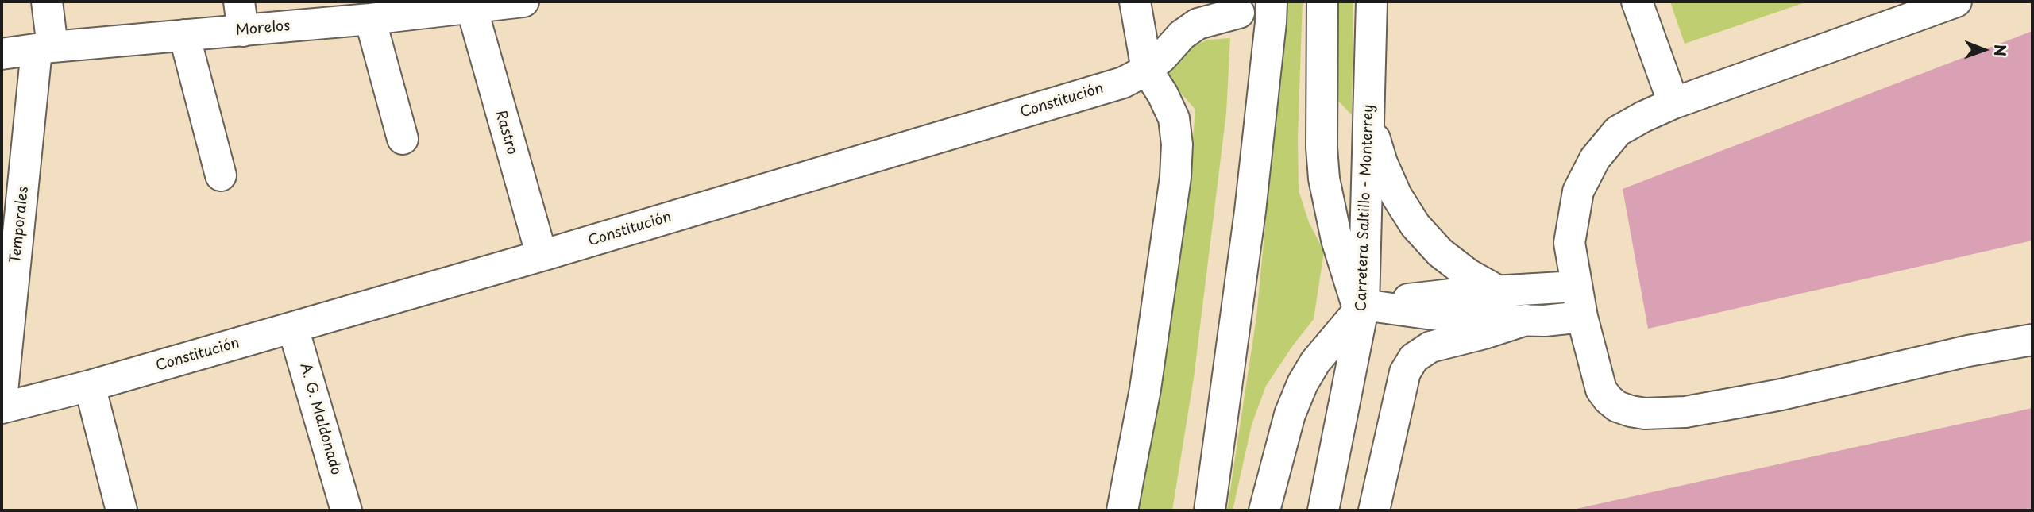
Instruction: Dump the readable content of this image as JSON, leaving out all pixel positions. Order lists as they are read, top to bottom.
{
  "streets": {
    "street": [
      "Morelos",
      "Constitución",
      "Rastro",
      "Carretera Saltillo - Monterrey",
      "Temporales",
      "A. G. Maldonado"
    ]
  },
  "crossings": [
    ["Morelos", "Rastro"],
    ["Morelos", "Temporales"],
    ["Constitución", "Rastro"],
    ["Constitución", "A. G. Maldonado"]
  ],
  "north": "right"
}
